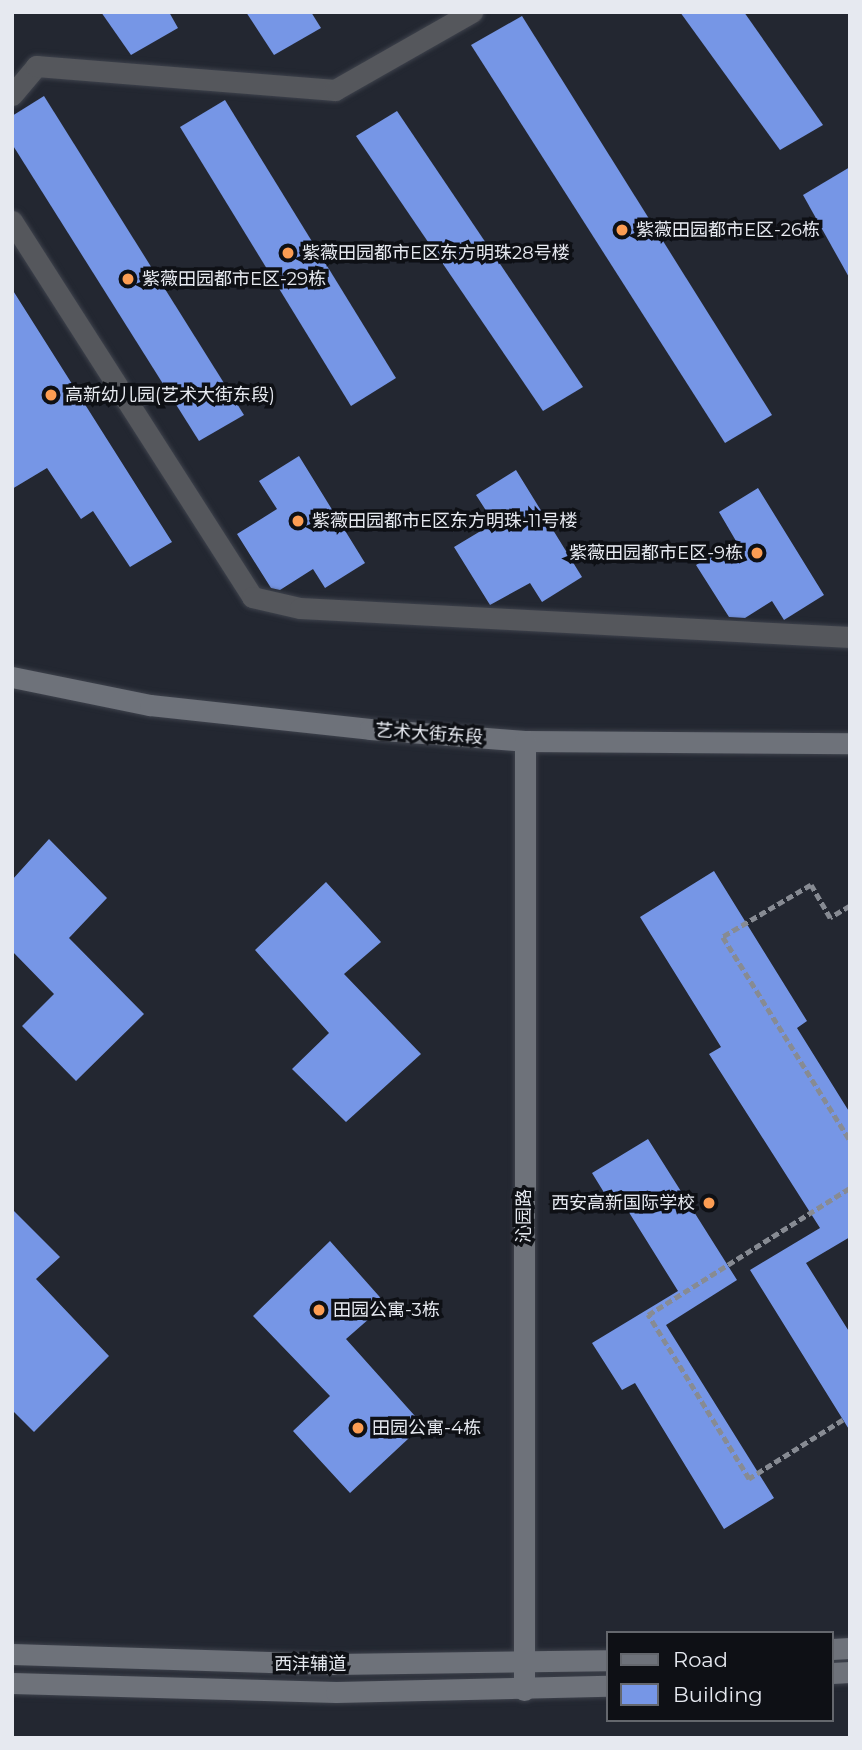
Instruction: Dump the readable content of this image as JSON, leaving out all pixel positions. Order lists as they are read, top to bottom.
{
  "streets": {
    "street": ["艺术大街东段", "沁园路", "西沣辅道"]
  },
  "crossings": [
    ["艺术大街东段", "沁园路"],
    ["沁园路", "西沣辅道"]
  ],
  "places": [
    "紫薇田园都市E区-26栋",
    "紫薇田园都市E区东方明珠28号楼",
    "紫薇田园都市E区-29栋",
    "高新幼儿园(艺术大街东段)",
    "紫薇田园都市E区东方明珠-11号楼",
    "紫薇田园都市E区-9栋",
    "西安高新国际学校",
    "田园公寓-3栋",
    "田园公寓-4栋"
  ],
  "legend": ["Road", "Building"]
}
